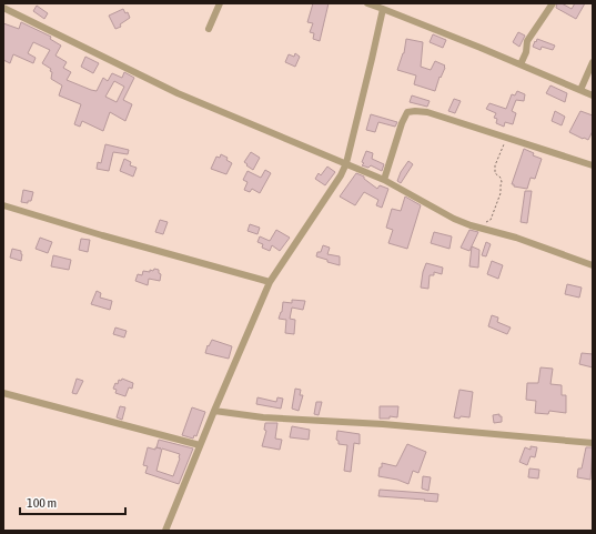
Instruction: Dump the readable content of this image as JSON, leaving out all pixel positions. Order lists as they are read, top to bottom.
{
  "scale_bar": "100 m"
}
